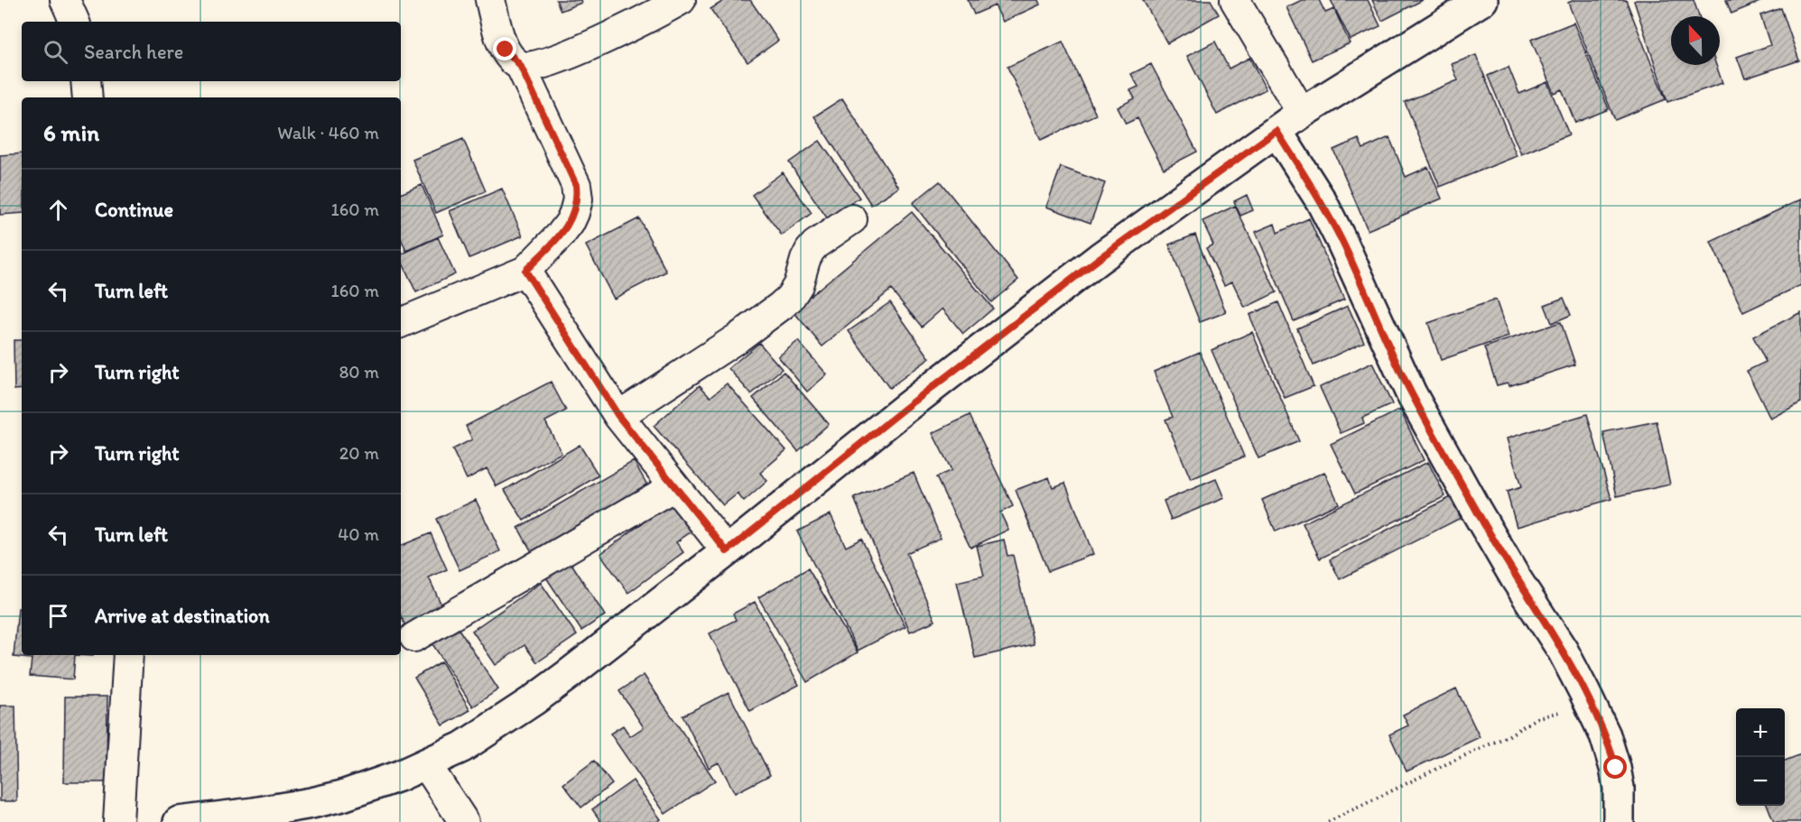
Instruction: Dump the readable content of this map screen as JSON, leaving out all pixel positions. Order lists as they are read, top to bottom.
{
  "north": "top",
  "page": {
    "search": "Search here",
    "heading": ["6 min", "Walk · 460 m"],
    "list": [
      ["Continue", "160 m"],
      ["Turn left", "160 m"],
      ["Turn right", "80 m"],
      ["Turn right", "20 m"],
      ["Turn left", "40 m"],
      "Arrive at destination"
    ],
    "map_buttons": ["+", "−"]
  }
}
